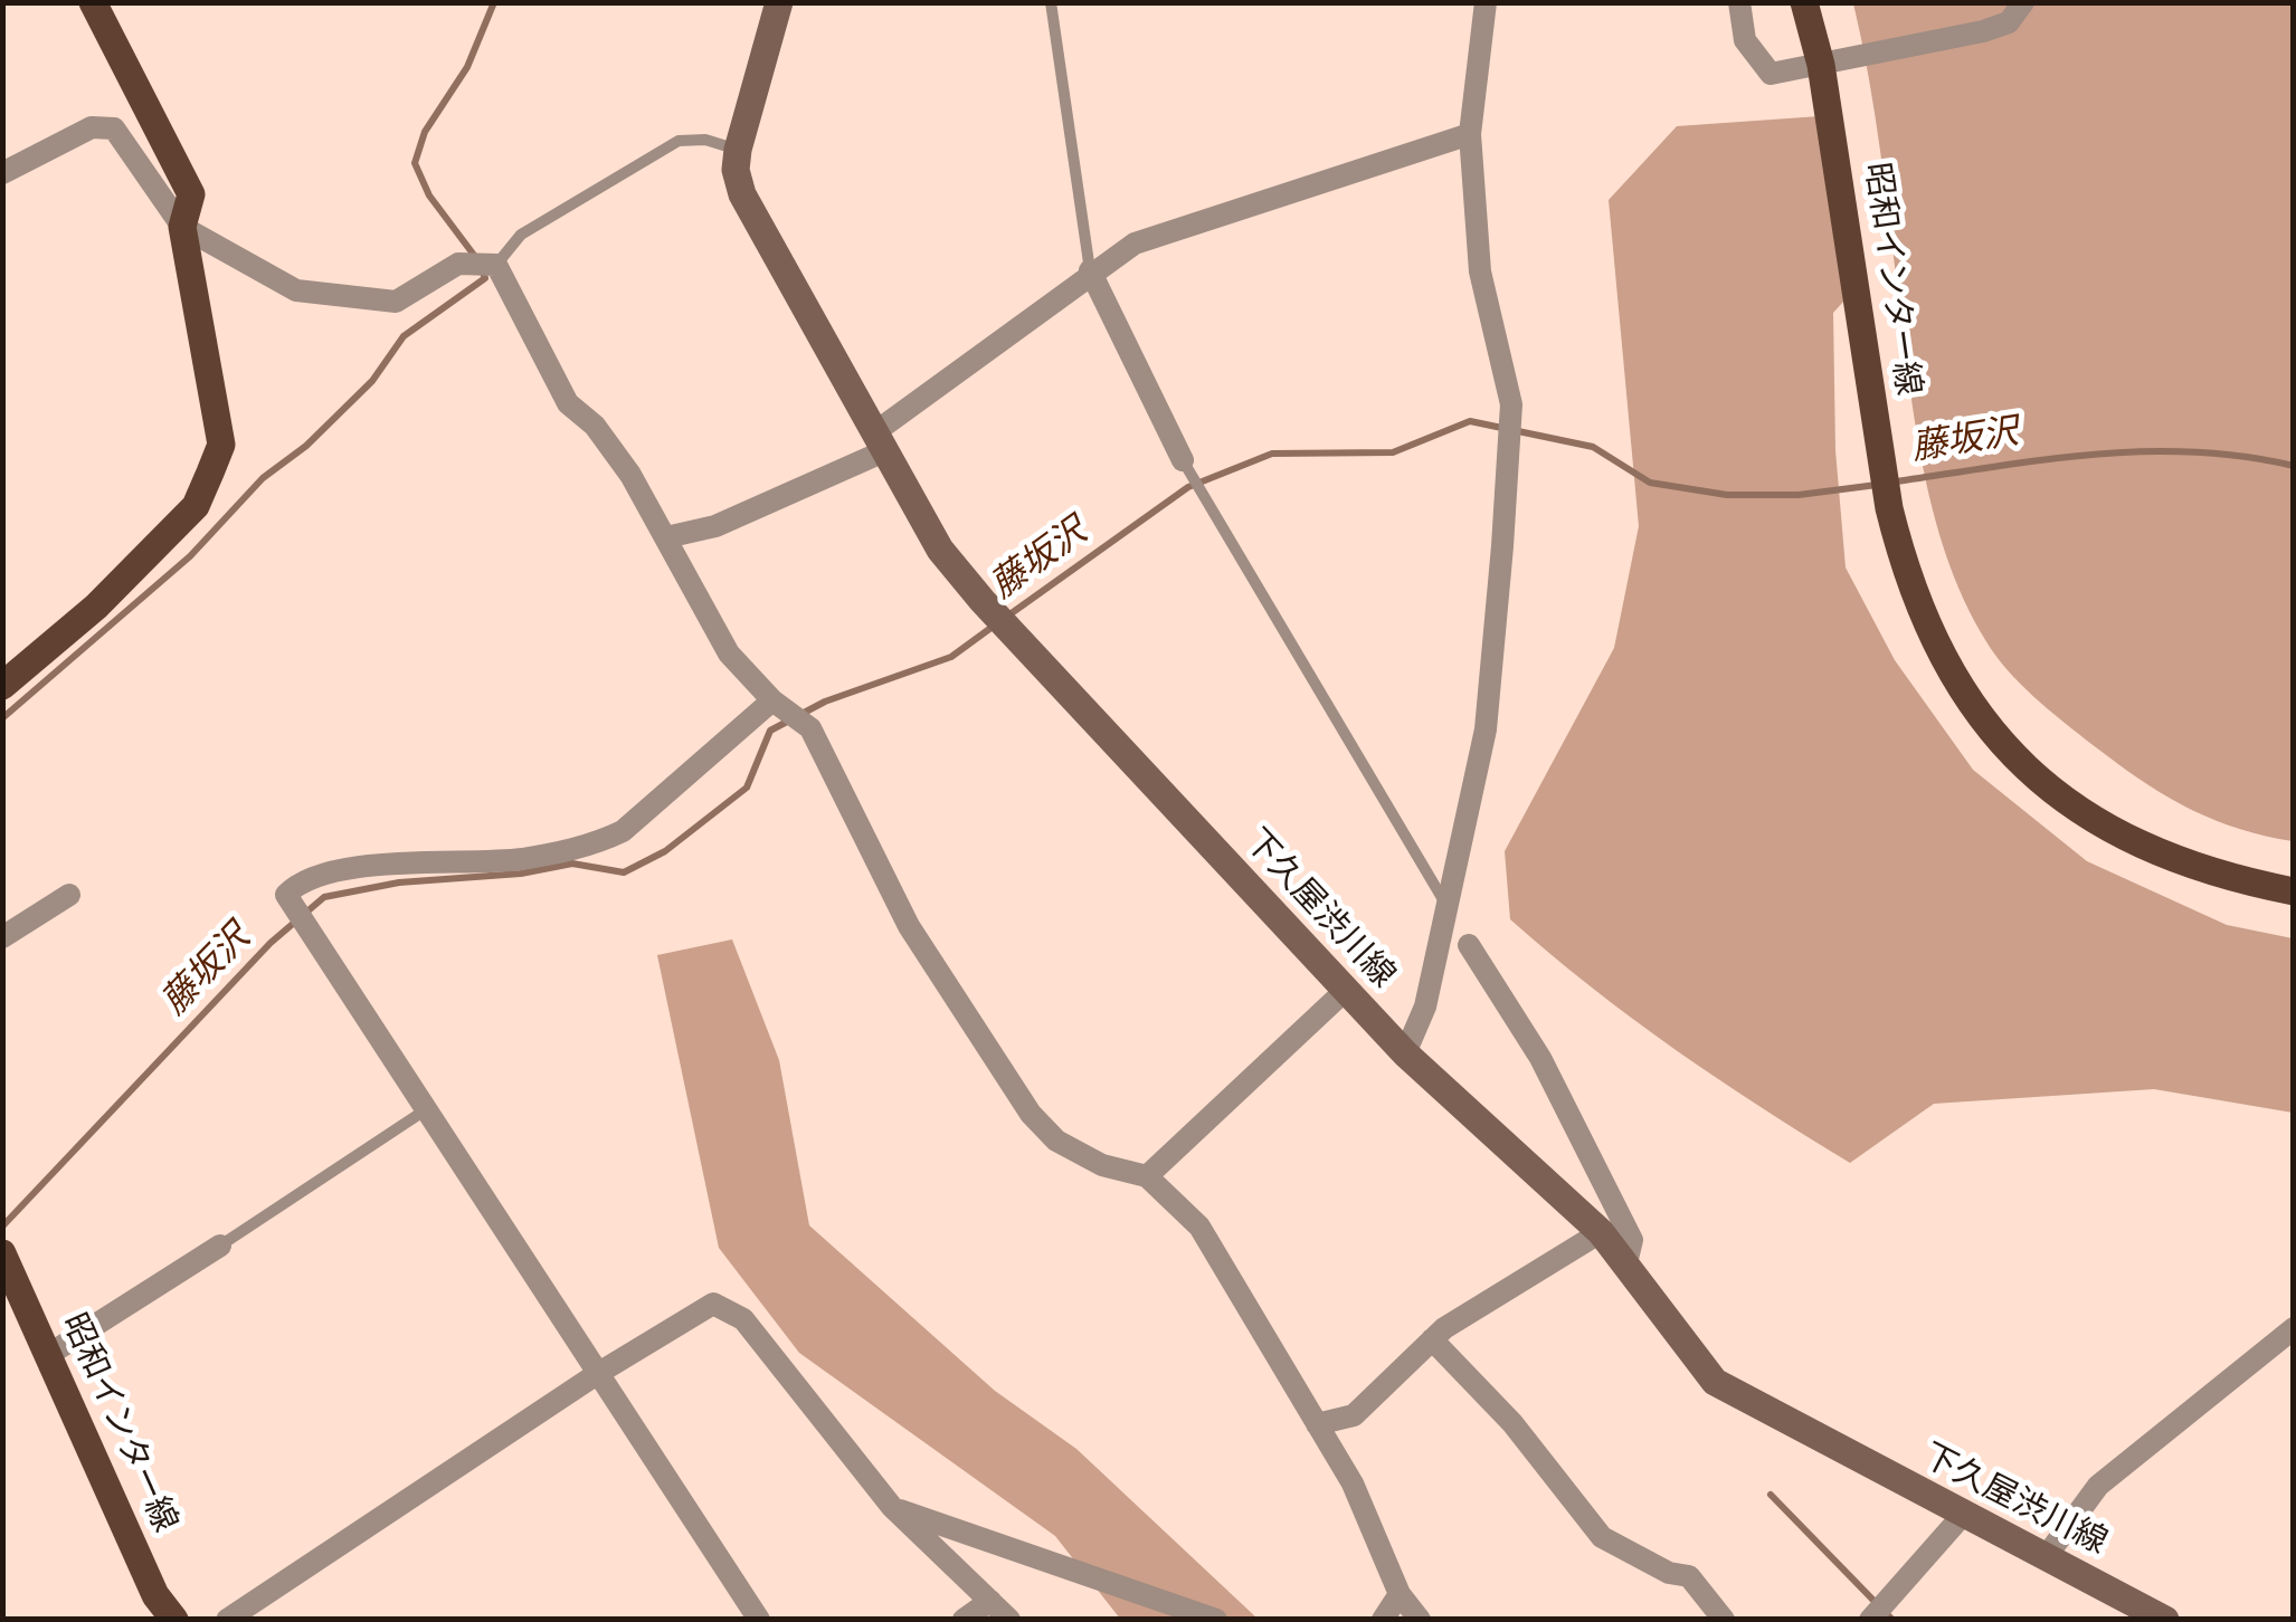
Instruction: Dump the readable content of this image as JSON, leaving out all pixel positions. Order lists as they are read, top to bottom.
{
  "streets": {
    "main road": ["昭和インター線", "下久屋渋川線"]
  },
  "water": ["藤坂沢"]
}
